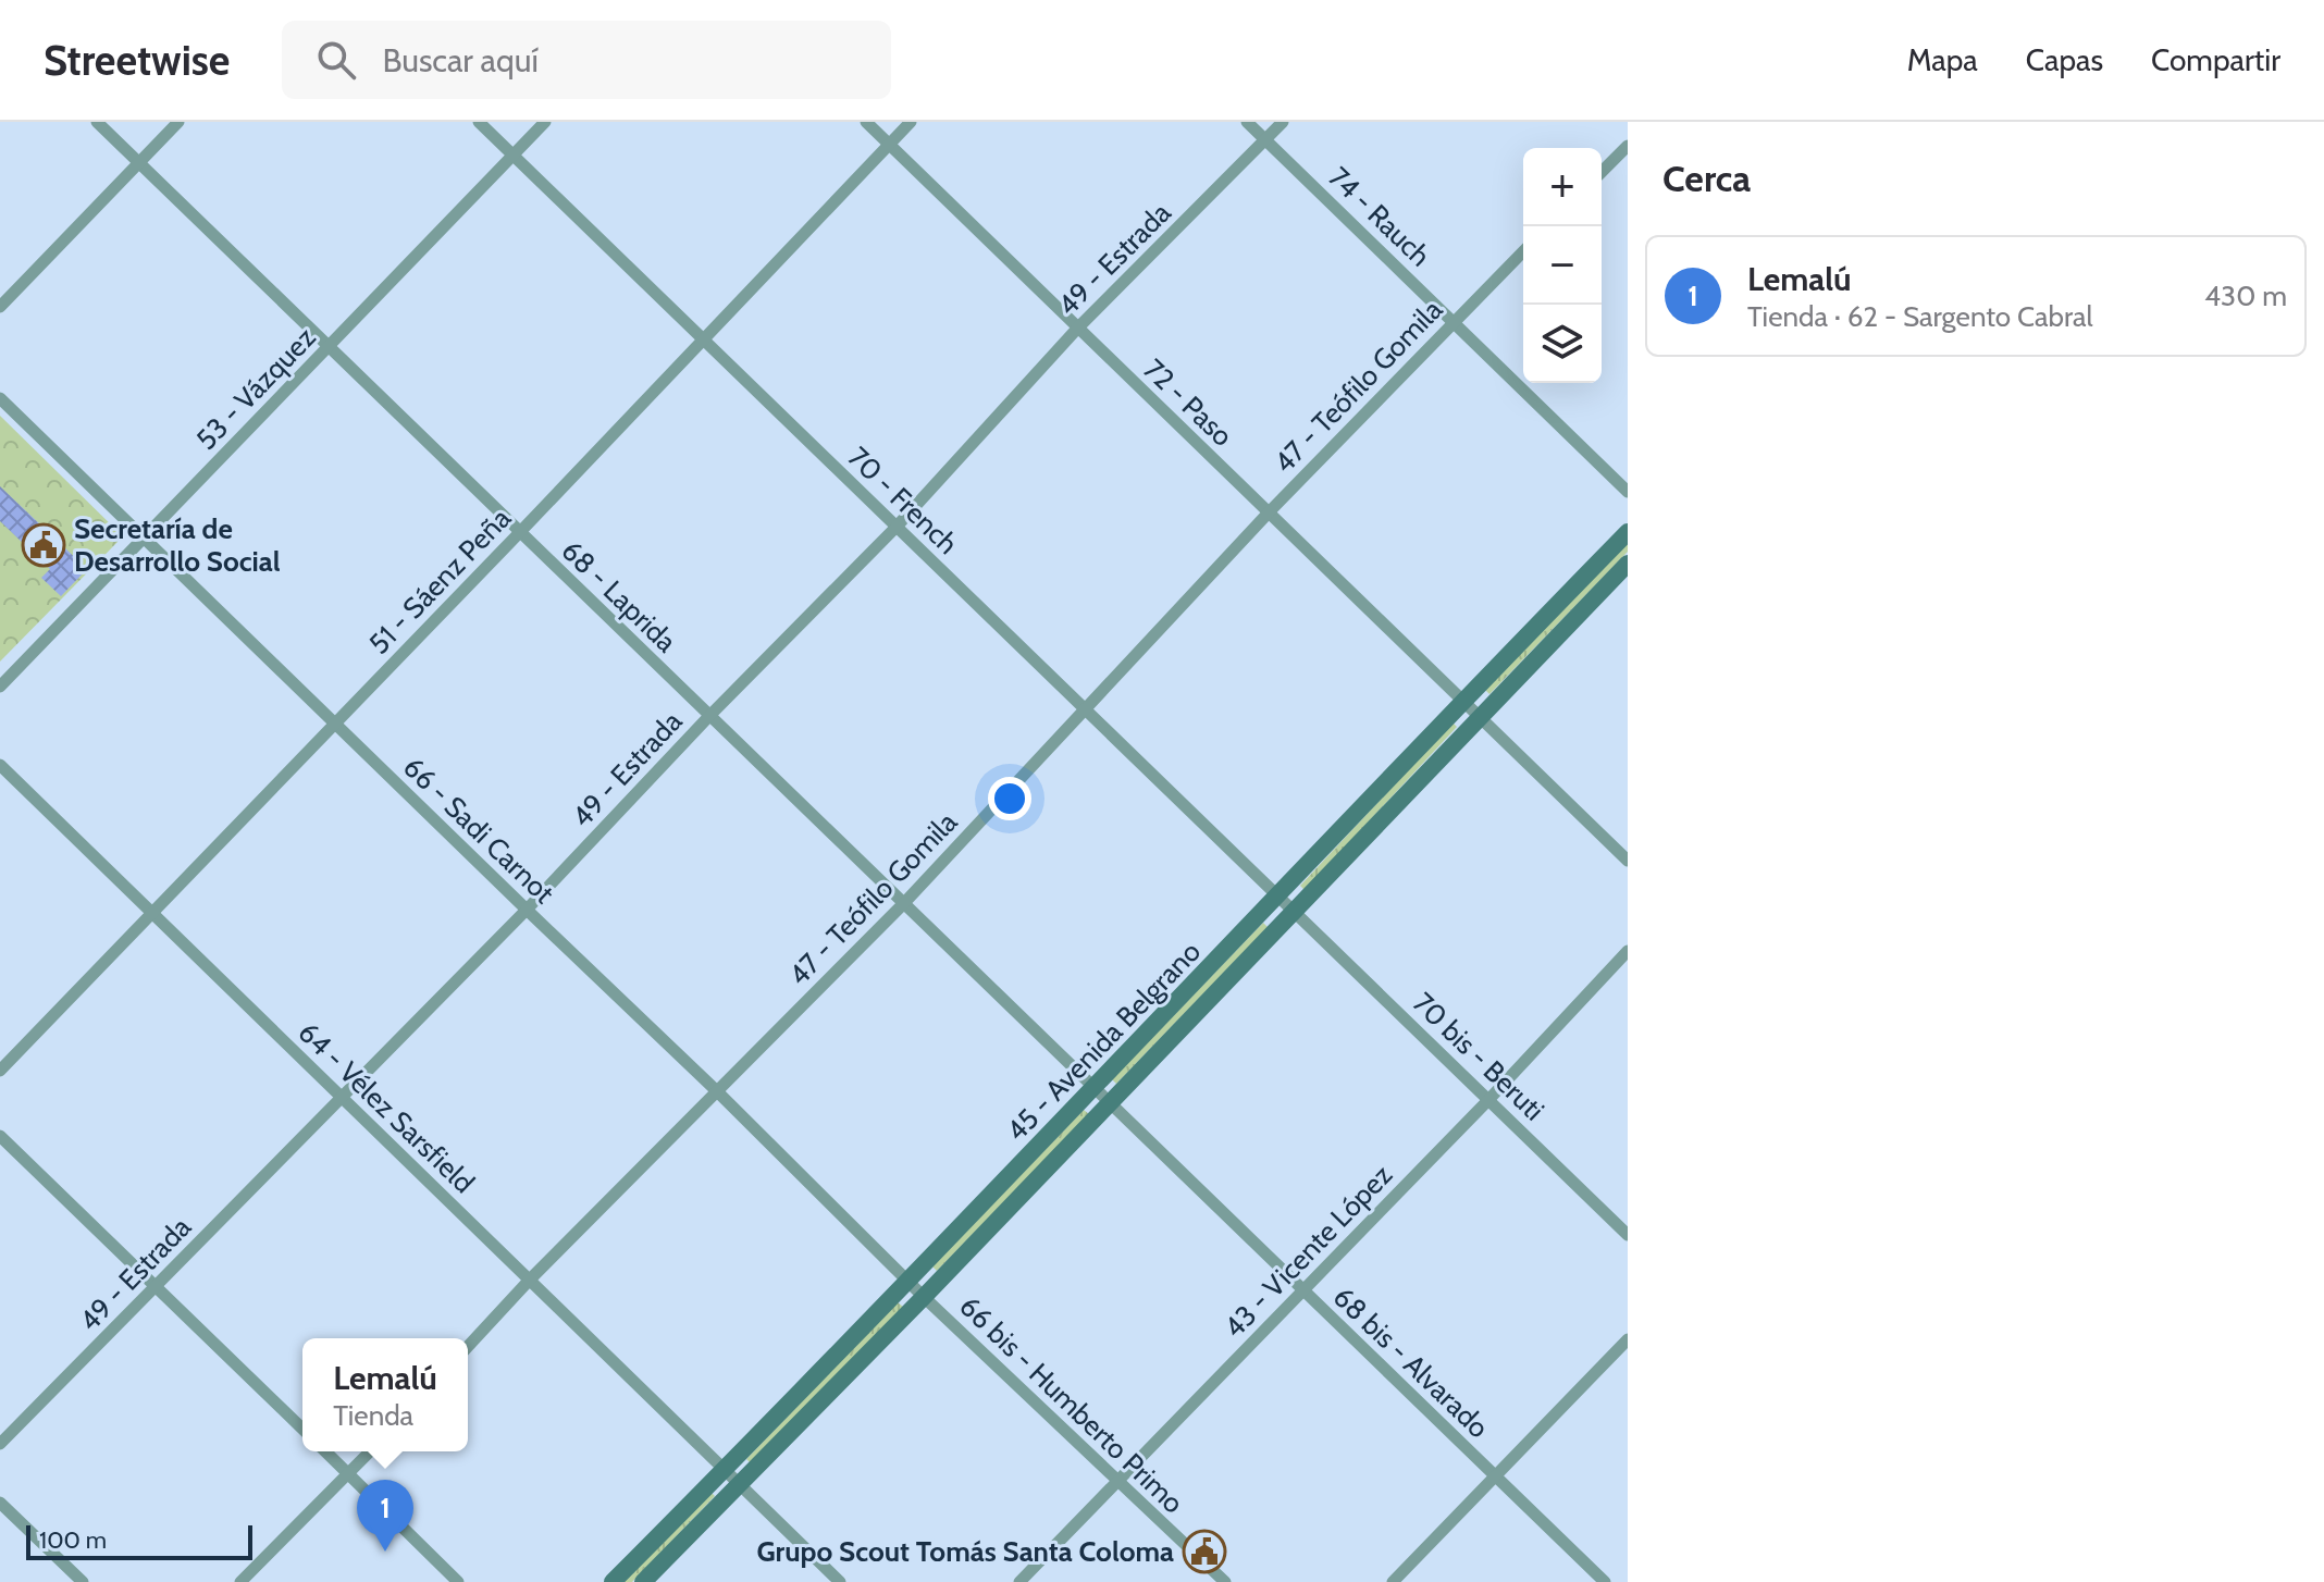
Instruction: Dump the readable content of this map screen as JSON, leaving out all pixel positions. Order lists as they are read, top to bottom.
{
  "streets": {
    "main road": ["45 - Avenida Belgrano"],
    "street": [
      "74 - Rauch",
      "49 - Estrada",
      "47 - Teófilo Gomila",
      "53 - Vázquez",
      "72 - Paso",
      "70 - French",
      "51 - Sáenz Peña",
      "68 - Laprida",
      "66 - Sadi Carnot",
      "70 bis - Beruti",
      "64 - Vélez Sarsfield",
      "43 - Vicente López",
      "68 bis - Alvarado",
      "66 bis - Humberto Primo"
    ]
  },
  "crossings": [
    ["74 - Rauch", "49 - Estrada"],
    ["74 - Rauch", "47 - Teófilo Gomila"],
    ["49 - Estrada", "72 - Paso"],
    ["49 - Estrada", "70 - French"],
    ["49 - Estrada", "68 - Laprida"],
    ["49 - Estrada", "66 - Sadi Carnot"],
    ["49 - Estrada", "64 - Vélez Sarsfield"],
    ["47 - Teófilo Gomila", "72 - Paso"],
    ["47 - Teófilo Gomila", "70 - French"],
    ["47 - Teófilo Gomila", "68 - Laprida"],
    ["47 - Teófilo Gomila", "66 - Sadi Carnot"],
    ["47 - Teófilo Gomila", "64 - Vélez Sarsfield"],
    ["53 - Vázquez", "70 - French"],
    ["53 - Vázquez", "68 - Laprida"],
    ["53 - Vázquez", "66 - Sadi Carnot"],
    ["72 - Paso", "51 - Sáenz Peña"],
    ["72 - Paso", "45 - Avenida Belgrano"],
    ["70 - French", "51 - Sáenz Peña"],
    ["70 - French", "45 - Avenida Belgrano"],
    ["70 - French", "70 bis - Beruti"],
    ["51 - Sáenz Peña", "68 - Laprida"],
    ["51 - Sáenz Peña", "66 - Sadi Carnot"],
    ["51 - Sáenz Peña", "64 - Vélez Sarsfield"],
    ["68 - Laprida", "45 - Avenida Belgrano"],
    ["68 - Laprida", "68 bis - Alvarado"],
    ["66 - Sadi Carnot", "45 - Avenida Belgrano"],
    ["66 - Sadi Carnot", "66 bis - Humberto Primo"],
    ["45 - Avenida Belgrano", "70 bis - Beruti"],
    ["45 - Avenida Belgrano", "64 - Vélez Sarsfield"],
    ["45 - Avenida Belgrano", "68 bis - Alvarado"],
    ["45 - Avenida Belgrano", "66 bis - Humberto Primo"],
    ["70 bis - Beruti", "43 - Vicente López"],
    ["43 - Vicente López", "68 bis - Alvarado"],
    ["43 - Vicente López", "66 bis - Humberto Primo"]
  ],
  "places": {
    "public building": ["Secretaría de Desarrollo Social", "Grupo Scout Tomás Santa Coloma"]
  },
  "scale_bar": "100 m",
  "page": {
    "header": "Streetwise",
    "search": "Buscar aquí",
    "nav": ["Mapa", "Capas", "Compartir"],
    "heading": "Cerca",
    "map_buttons": ["+", "−"],
    "list": [
      {
        "mark": "1",
        "name": "Lemalú",
        "note": "Tienda · 62 - Sargento Cabral",
        "value": "430 m"
      }
    ],
    "popup": ["Lemalú", "Tienda"],
    "pins": "1",
    "scale": "100 m"
  }
}
